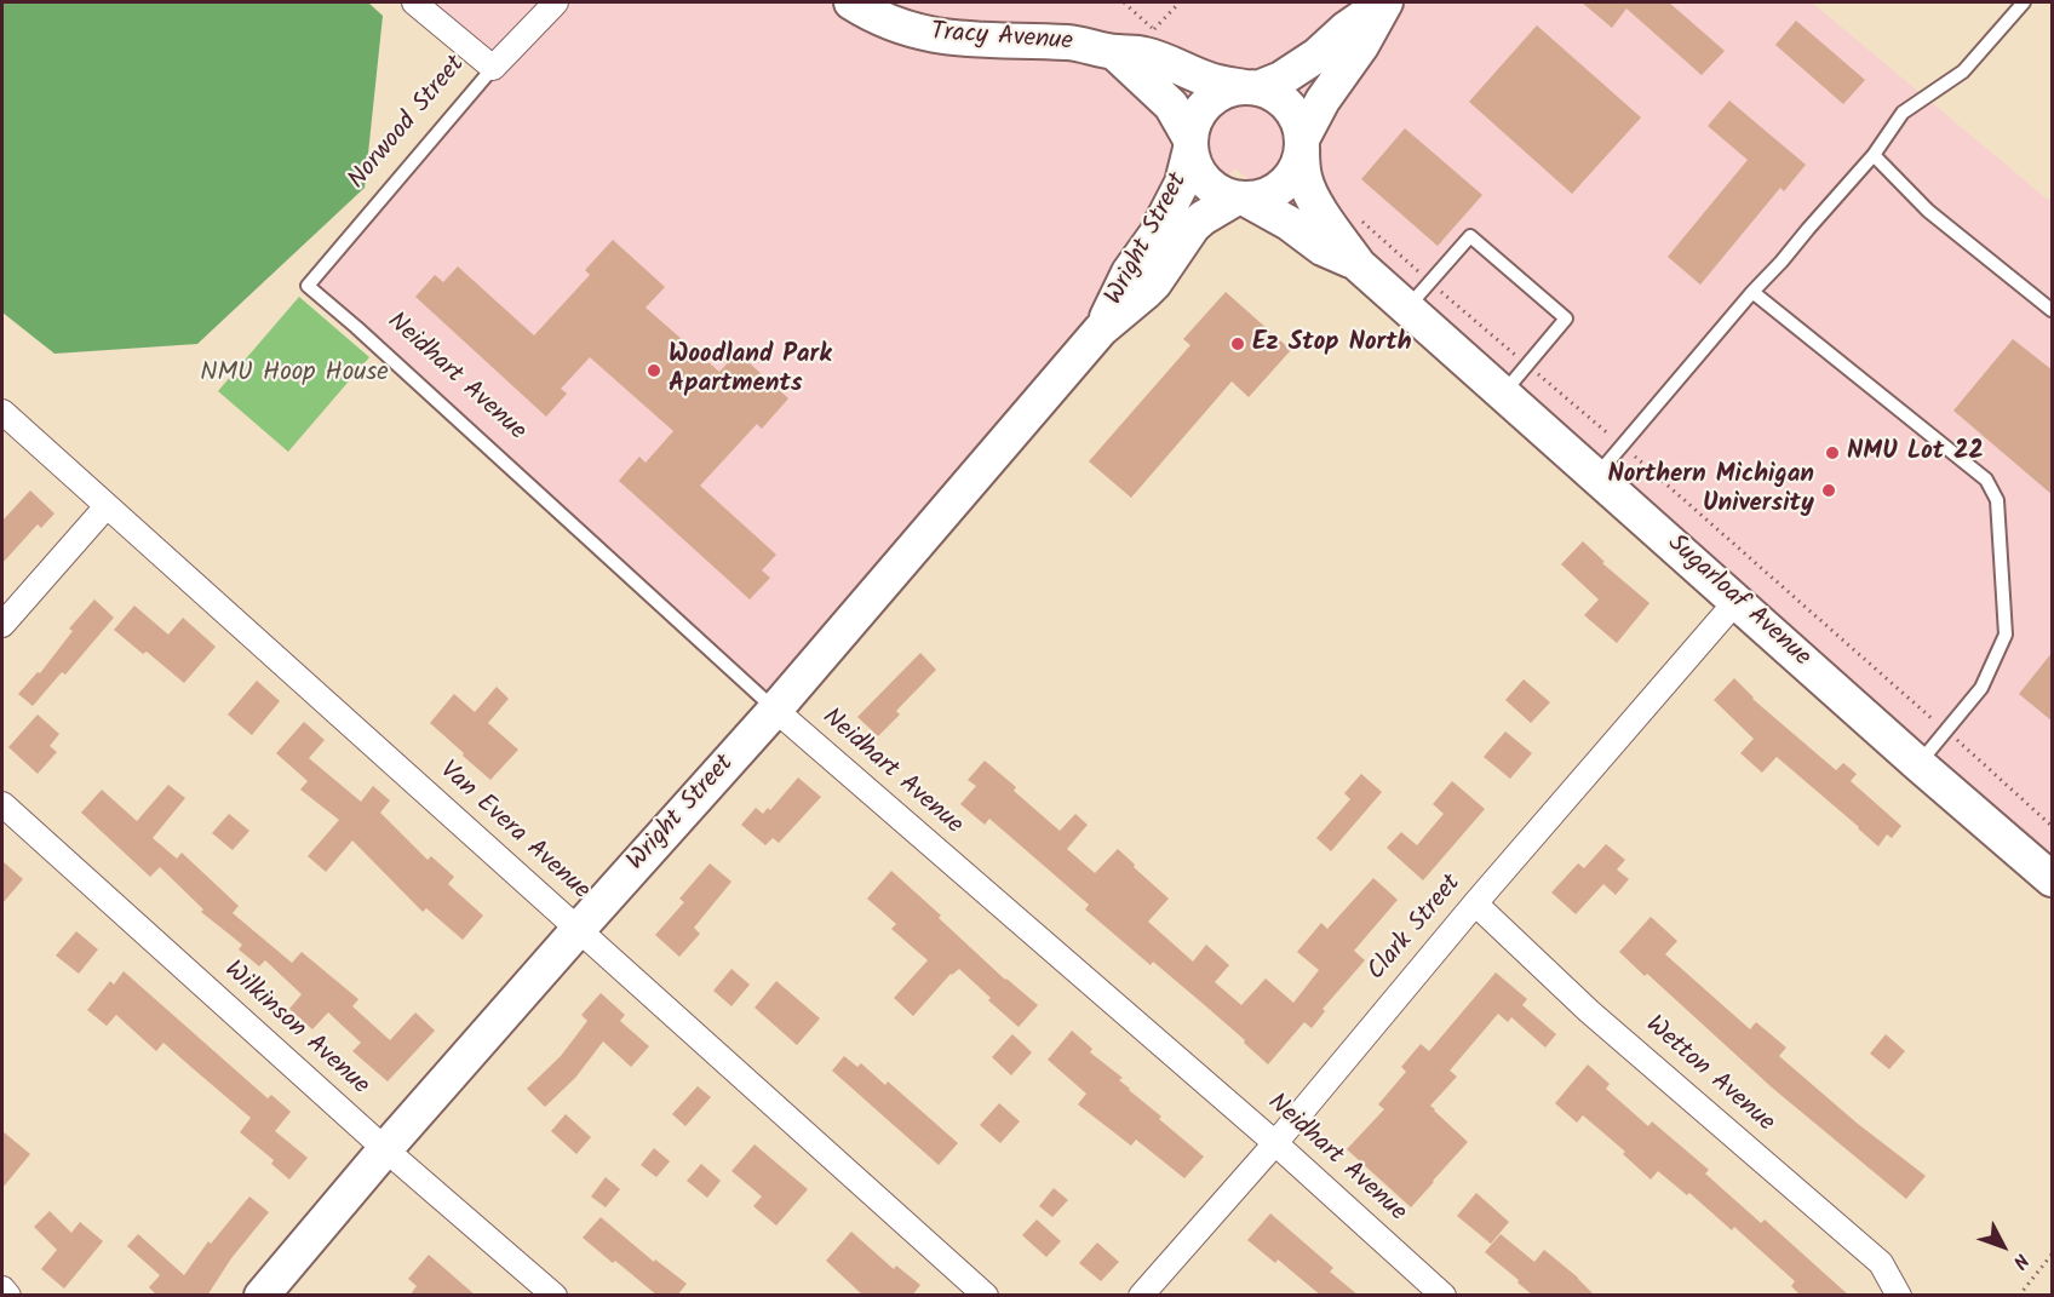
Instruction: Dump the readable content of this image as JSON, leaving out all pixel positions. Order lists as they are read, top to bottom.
{
  "streets": {
    "main road": ["Tracy Avenue", "Wright Street", "Sugarloaf Avenue"],
    "street": [
      "Norwood Street",
      "Neidhart Avenue",
      "Van Evera Avenue",
      "Clark Street",
      "Wilkinson Avenue",
      "Wetton Avenue"
    ]
  },
  "crossings": [
    ["Tracy Avenue", "Wright Street"],
    ["Tracy Avenue", "Sugarloaf Avenue"],
    ["Norwood Street", "Neidhart Avenue"],
    ["Wright Street", "Neidhart Avenue"],
    ["Wright Street", "Sugarloaf Avenue"],
    ["Wright Street", "Van Evera Avenue"],
    ["Wright Street", "Wilkinson Avenue"],
    ["Neidhart Avenue", "Clark Street"],
    ["Sugarloaf Avenue", "Clark Street"],
    ["Clark Street", "Wetton Avenue"]
  ],
  "parks": ["NMU Hoop House"],
  "places": [
    "Ez Stop North",
    "Woodland Park Apartments",
    "NMU Lot 22",
    "Northern Michigan University"
  ],
  "north": "bottom right"
}
